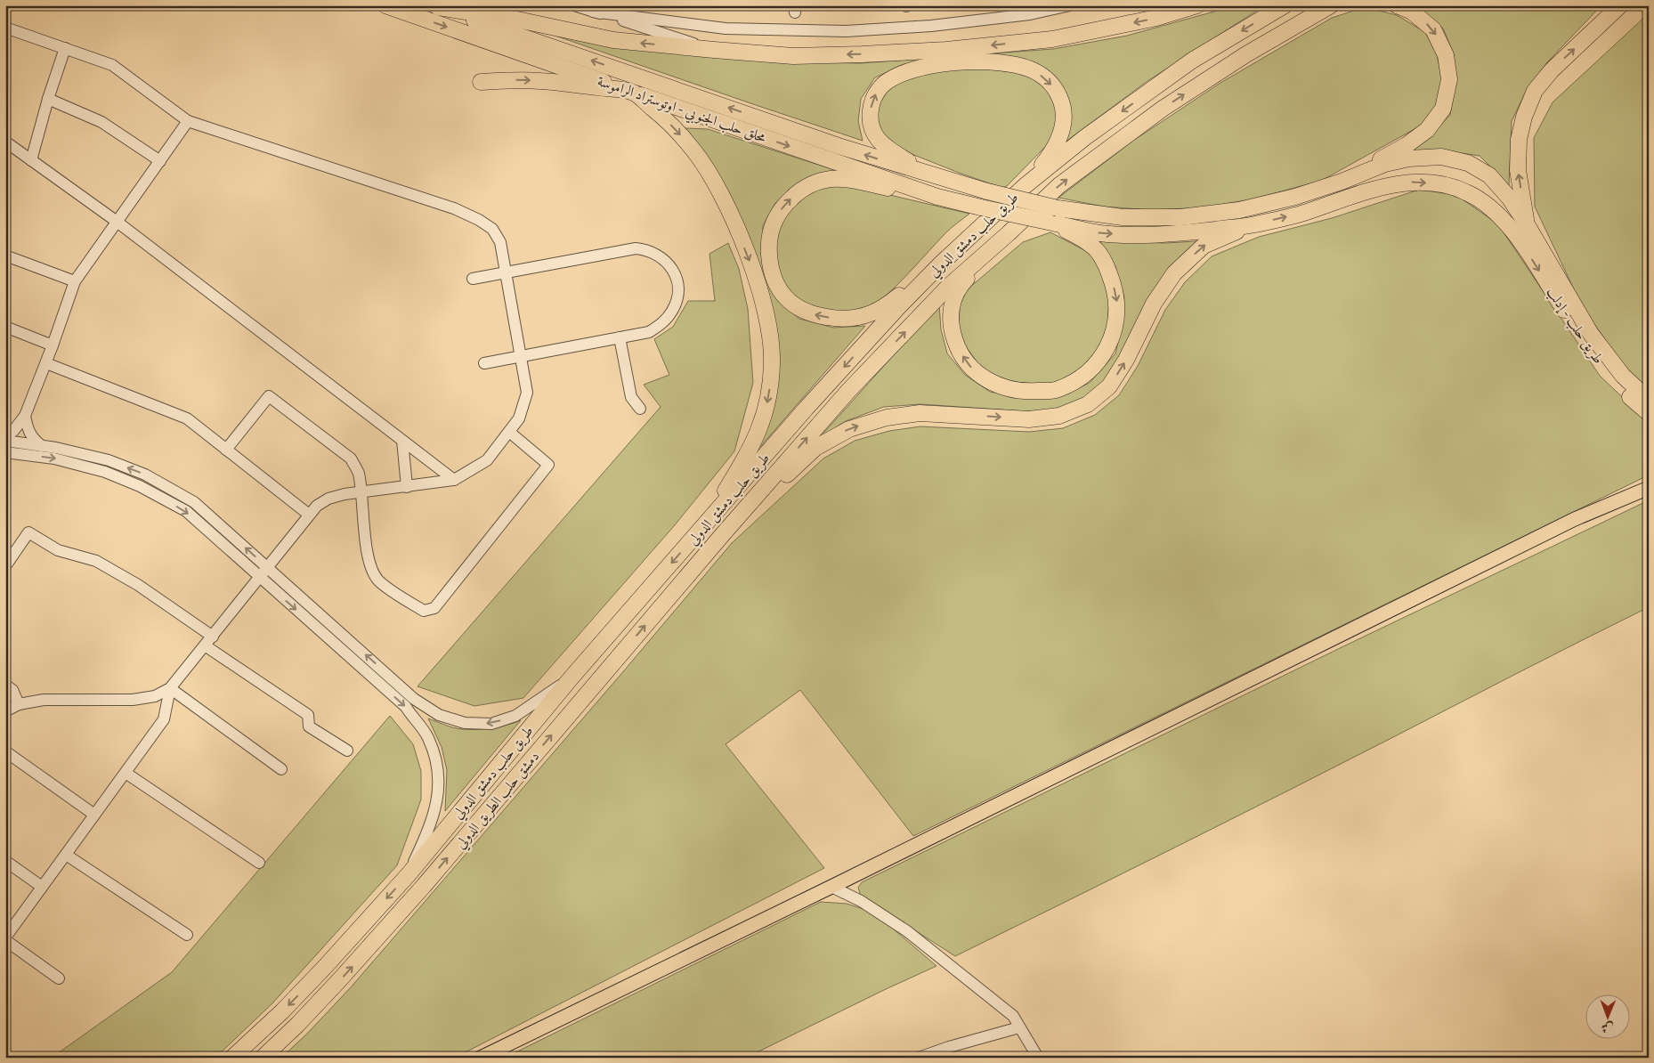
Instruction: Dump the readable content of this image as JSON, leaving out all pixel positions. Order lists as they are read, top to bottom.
{
  "streets": {
    "highway": [
      "محلق حلب الجنوبي - اوتوستراد الراموسة",
      "طريق حلب دمشق الدولي",
      "طريق حلب - إدلب",
      "دمشق حلب الطريق الدولي"
    ]
  },
  "crossings": [
    ["طريق حلب دمشق الدولي", "دمشق حلب الطريق الدولي"]
  ],
  "one_way": ["دمشق حلب الطريق الدولي"],
  "north": "bottom"
}
